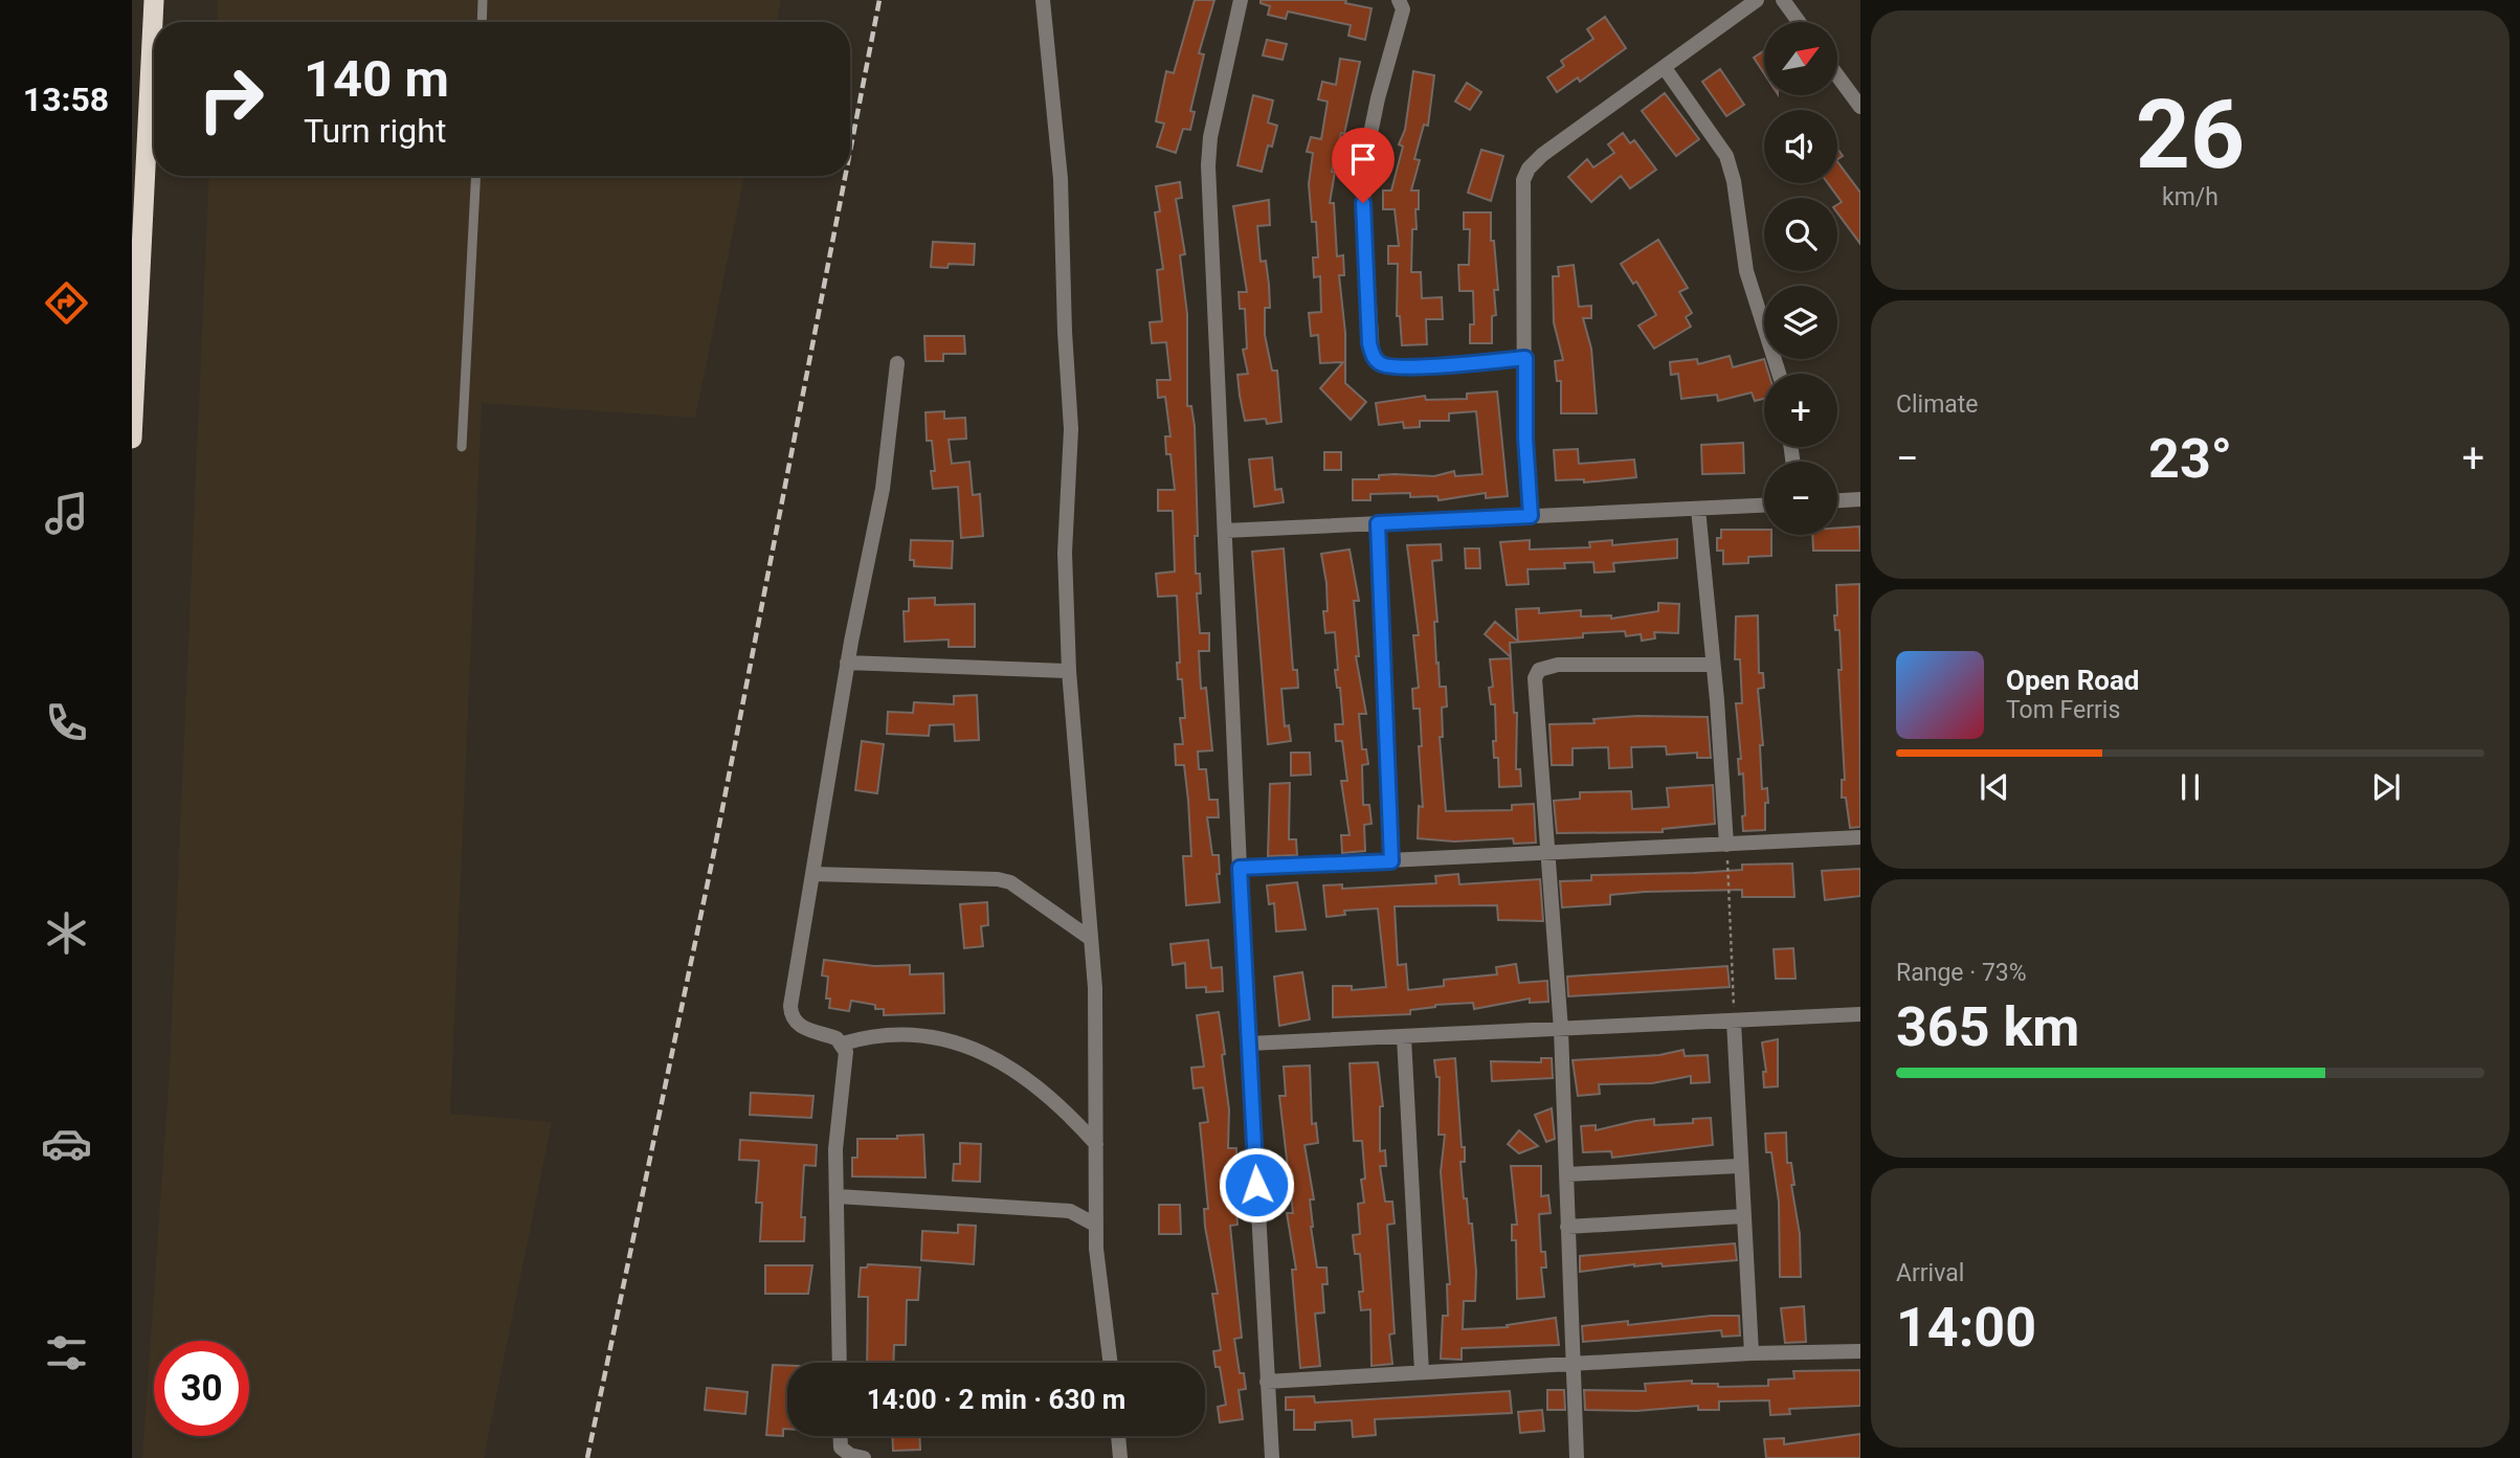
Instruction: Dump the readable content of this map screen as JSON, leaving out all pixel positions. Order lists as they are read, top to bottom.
{
  "north": "top right",
  "page": {
    "tabs": "13:58",
    "tile": [
      ["26", "km/h"],
      "Climate",
      ["Range · 73%", "365 km"],
      ["Arrival", "14:00"]
    ],
    "map_buttons": ["+", "−"],
    "turn": ["140 m", "Turn right"],
    "heat": ["−", "23°", "+"],
    "song": ["Open Road", "Tom Ferris"],
    "limit": "30",
    "trip": "14:00 · 2 min · 630 m"
  }
}
